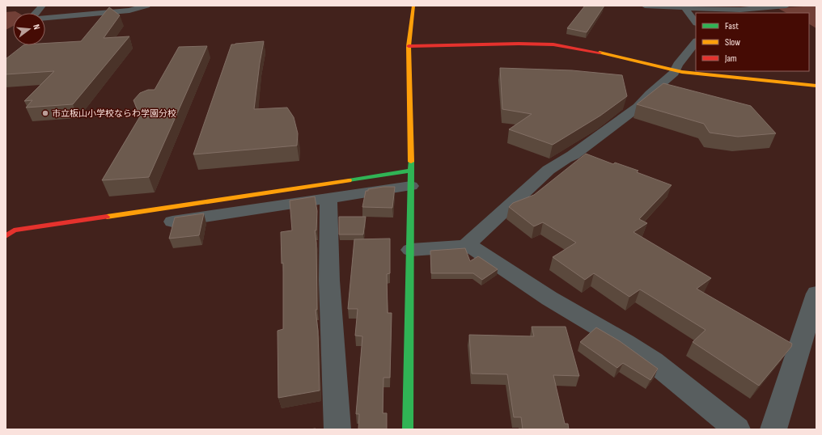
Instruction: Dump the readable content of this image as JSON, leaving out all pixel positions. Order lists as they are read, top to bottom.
{
  "places": ["市立板山小学校ならわ学園分校"],
  "legend": ["Fast", "Slow", "Jam"],
  "north": "right"
}
